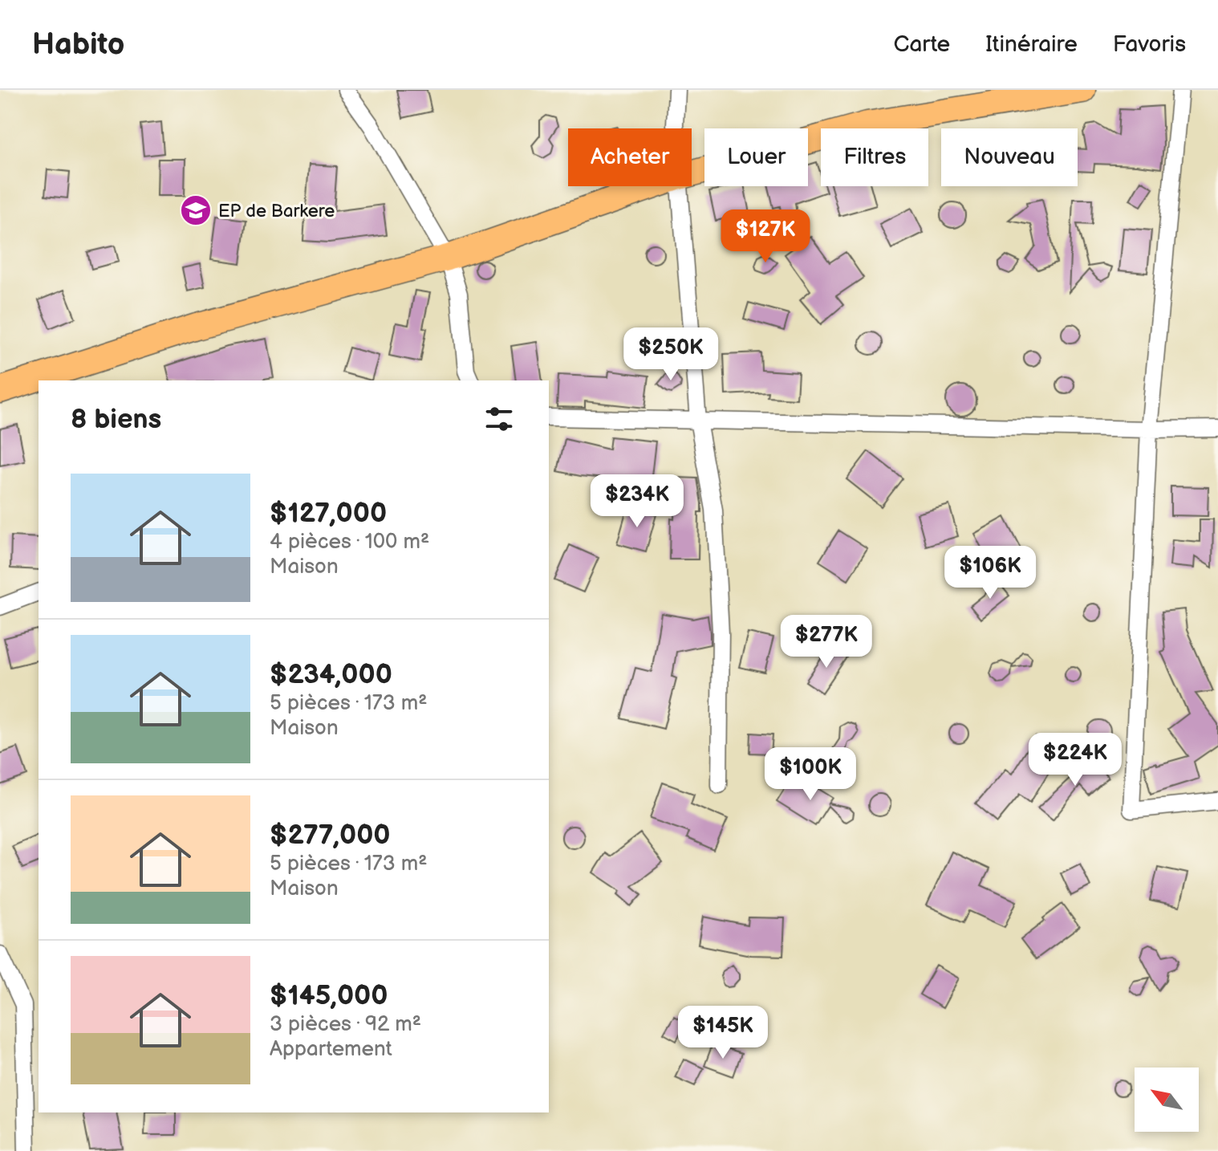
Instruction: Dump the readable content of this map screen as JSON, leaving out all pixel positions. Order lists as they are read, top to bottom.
{
  "places": {
    "school or university": ["EP de Barkere"]
  },
  "north": "top left",
  "page": {
    "header": "Habito",
    "nav": ["Carte", "Itinéraire", "Favoris"],
    "chip": [
      "Acheter",
      "Louer",
      "Filtres",
      "Nouveau"
    ],
    "price": [
      "$127K",
      "$250K",
      "$234K",
      "$106K",
      "$277K",
      "$224K",
      "$100K",
      "$145K"
    ],
    "heading": "8 biens",
    "list": [
      {
        "name": "$127,000",
        "note": "4 pièces · 100 m² · Maison"
      },
      {
        "name": "$234,000",
        "note": "5 pièces · 173 m² · Maison"
      },
      {
        "name": "$277,000",
        "note": "5 pièces · 173 m² · Maison"
      },
      {
        "name": "$145,000",
        "note": "3 pièces · 92 m² · Appartement"
      }
    ]
  }
}
